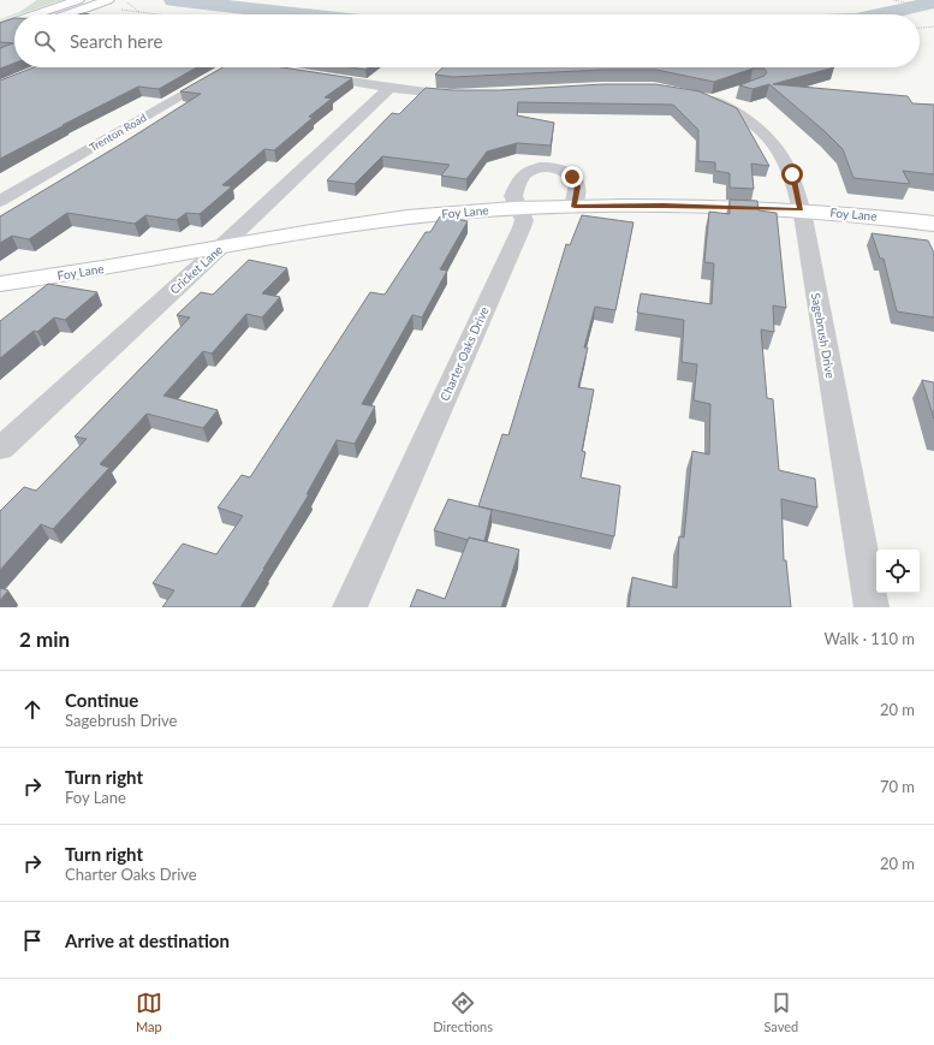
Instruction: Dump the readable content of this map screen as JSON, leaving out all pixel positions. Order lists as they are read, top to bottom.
{
  "streets": {
    "street": [
      "Trenton Road",
      "Foy Lane",
      "Cricket Lane",
      "Sagebrush Drive",
      "Charter Oaks Drive"
    ]
  },
  "crossings": [
    ["Foy Lane", "Cricket Lane"],
    ["Foy Lane", "Sagebrush Drive"],
    ["Foy Lane", "Charter Oaks Drive"]
  ],
  "page": {
    "search": "Search here",
    "heading": ["2 min", "Walk · 110 m"],
    "list": [
      ["Continue", "Sagebrush Drive", "20 m"],
      ["Turn right", "Foy Lane", "70 m"],
      ["Turn right", "Charter Oaks Drive", "20 m"],
      "Arrive at destination"
    ],
    "nav": ["Map", "Directions", "Saved"]
  }
}
